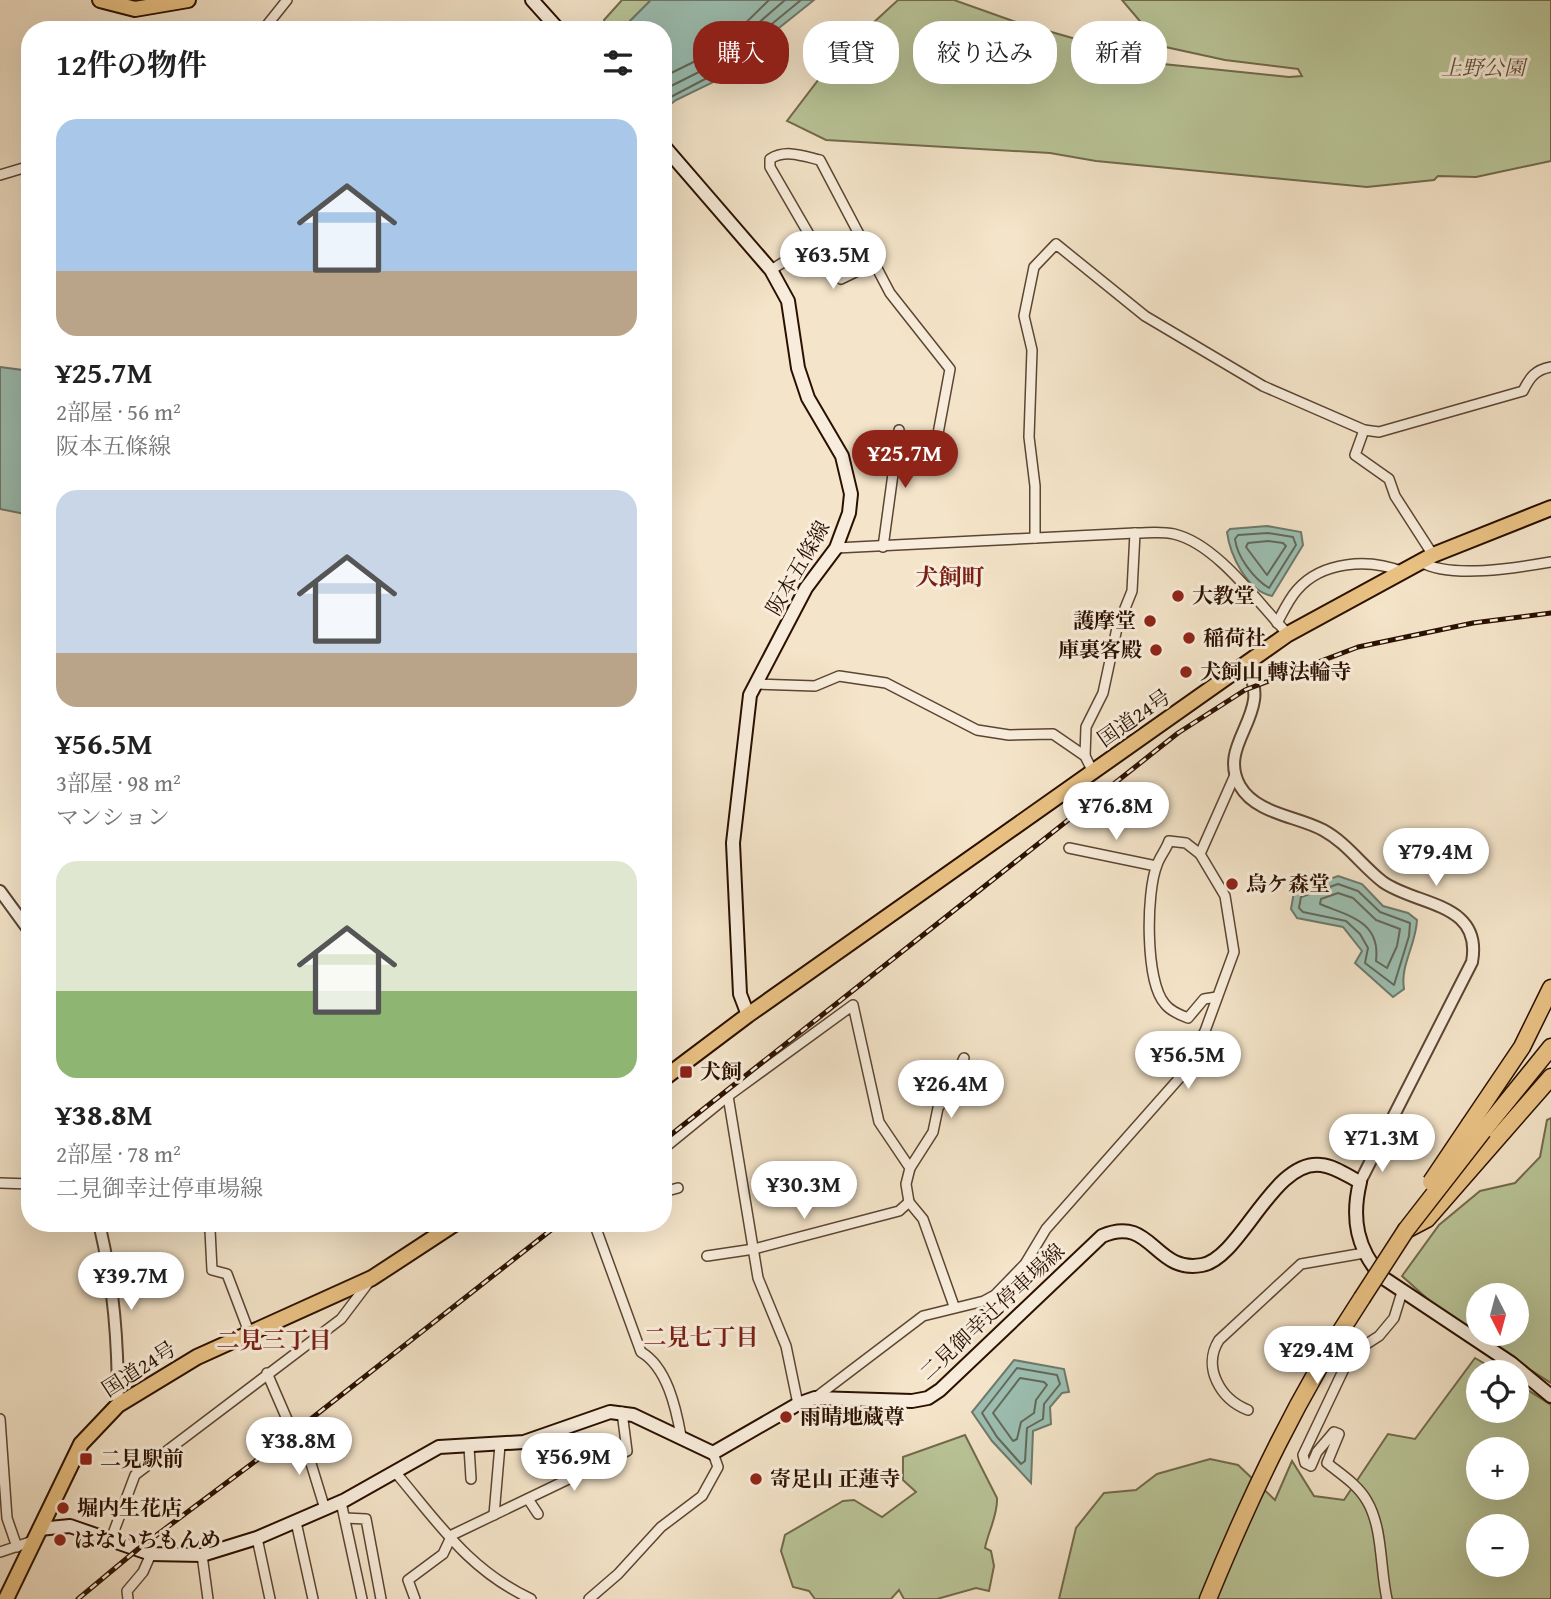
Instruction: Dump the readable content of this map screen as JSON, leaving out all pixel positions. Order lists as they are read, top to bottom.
{
  "streets": {
    "main road": ["阪本五條線", "国道24号", "二見御幸辻停車場線"]
  },
  "crossings": [
    ["阪本五條線", "国道24号"]
  ],
  "districts": ["犬飼町", "二見七丁目", "二見三丁目"],
  "parks": ["上野公園"],
  "places": {
    "other": [
      "大教堂",
      "護摩堂",
      "稲荷社",
      "庫裏客殿",
      "犬飼山 轉法輪寺",
      "烏ケ森堂",
      "雨晴地蔵尊",
      "寄足山 正蓮寺",
      "堀内生花店",
      "はないちもんめ"
    ],
    "transit": ["犬飼", "二見駅前"]
  },
  "north": "bottom",
  "page": {
    "chip": [
      "購入",
      "賃貸",
      "絞り込み",
      "新着"
    ],
    "heading": "12件の物件",
    "list": [
      {
        "name": "¥25.7M",
        "note": "2部屋 · 56 m² · 阪本五條線"
      },
      {
        "name": "¥56.5M",
        "note": "3部屋 · 98 m² · マンション"
      },
      {
        "name": "¥38.8M",
        "note": "2部屋 · 78 m² · 二見御幸辻停車場線"
      }
    ],
    "price": [
      "¥63.5M",
      "¥25.7M",
      "¥76.8M",
      "¥79.4M",
      "¥56.5M",
      "¥26.4M",
      "¥71.3M",
      "¥30.3M",
      "¥39.7M",
      "¥29.4M",
      "¥38.8M",
      "¥56.9M"
    ],
    "map_buttons": ["+", "−"]
  }
}
